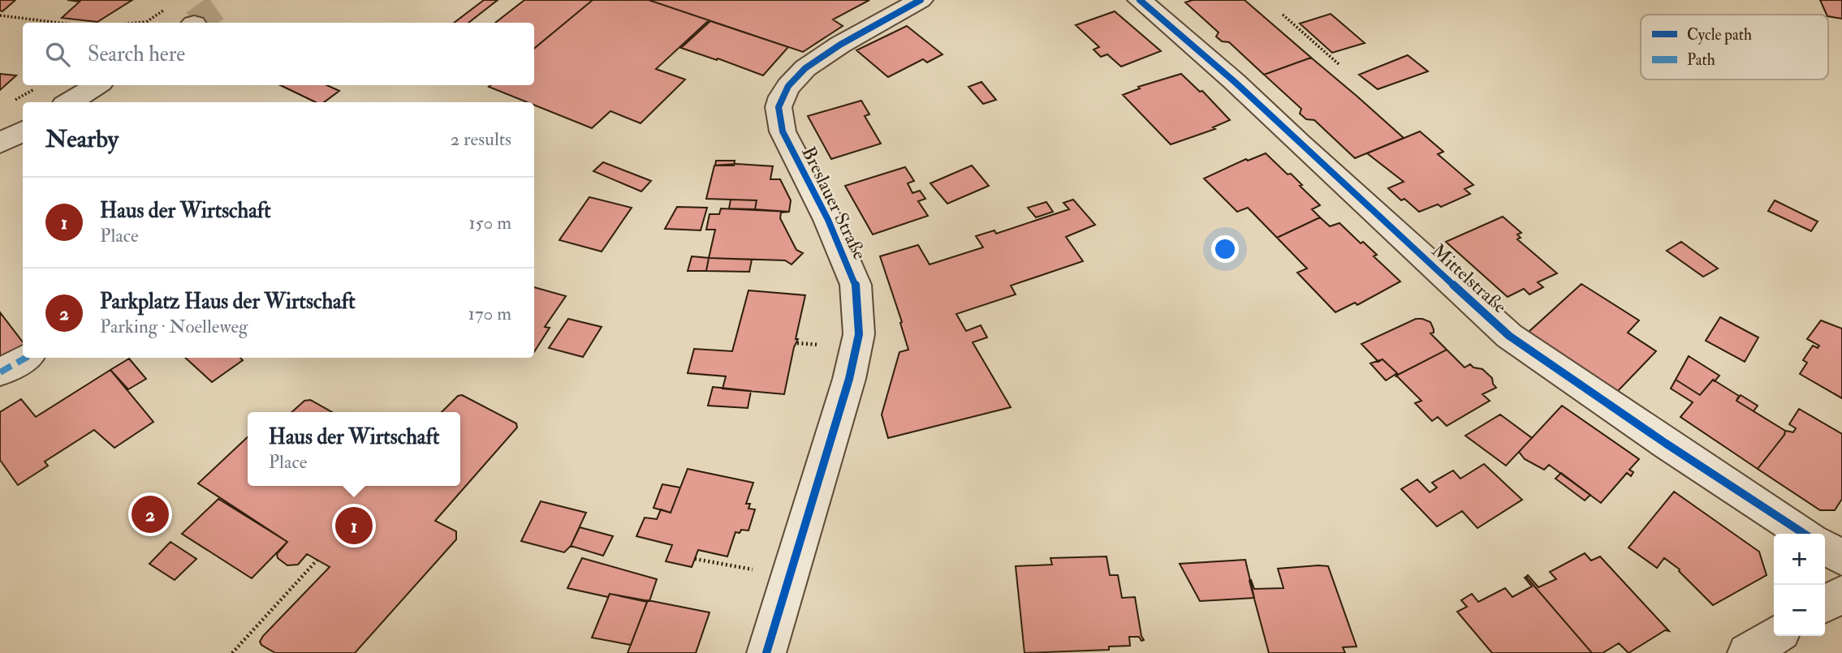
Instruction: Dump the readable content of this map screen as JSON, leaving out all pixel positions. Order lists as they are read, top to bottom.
{
  "streets": {
    "street": ["Breslauer Straße", "Mittelstraße"]
  },
  "legend": ["Cycle path", "Path"],
  "page": {
    "search": "Search here",
    "heading": ["Nearby", "2 results"],
    "list": [
      {
        "mark": "1",
        "name": "Haus der Wirtschaft",
        "note": "Place",
        "value": "150 m"
      },
      {
        "mark": "2",
        "name": "Parkplatz Haus der Wirtschaft",
        "note": "Parking · Noelleweg",
        "value": "170 m"
      }
    ],
    "popup": ["Haus der Wirtschaft", "Place"],
    "pins": ["2", "1"],
    "map_buttons": ["+", "−"]
  }
}
